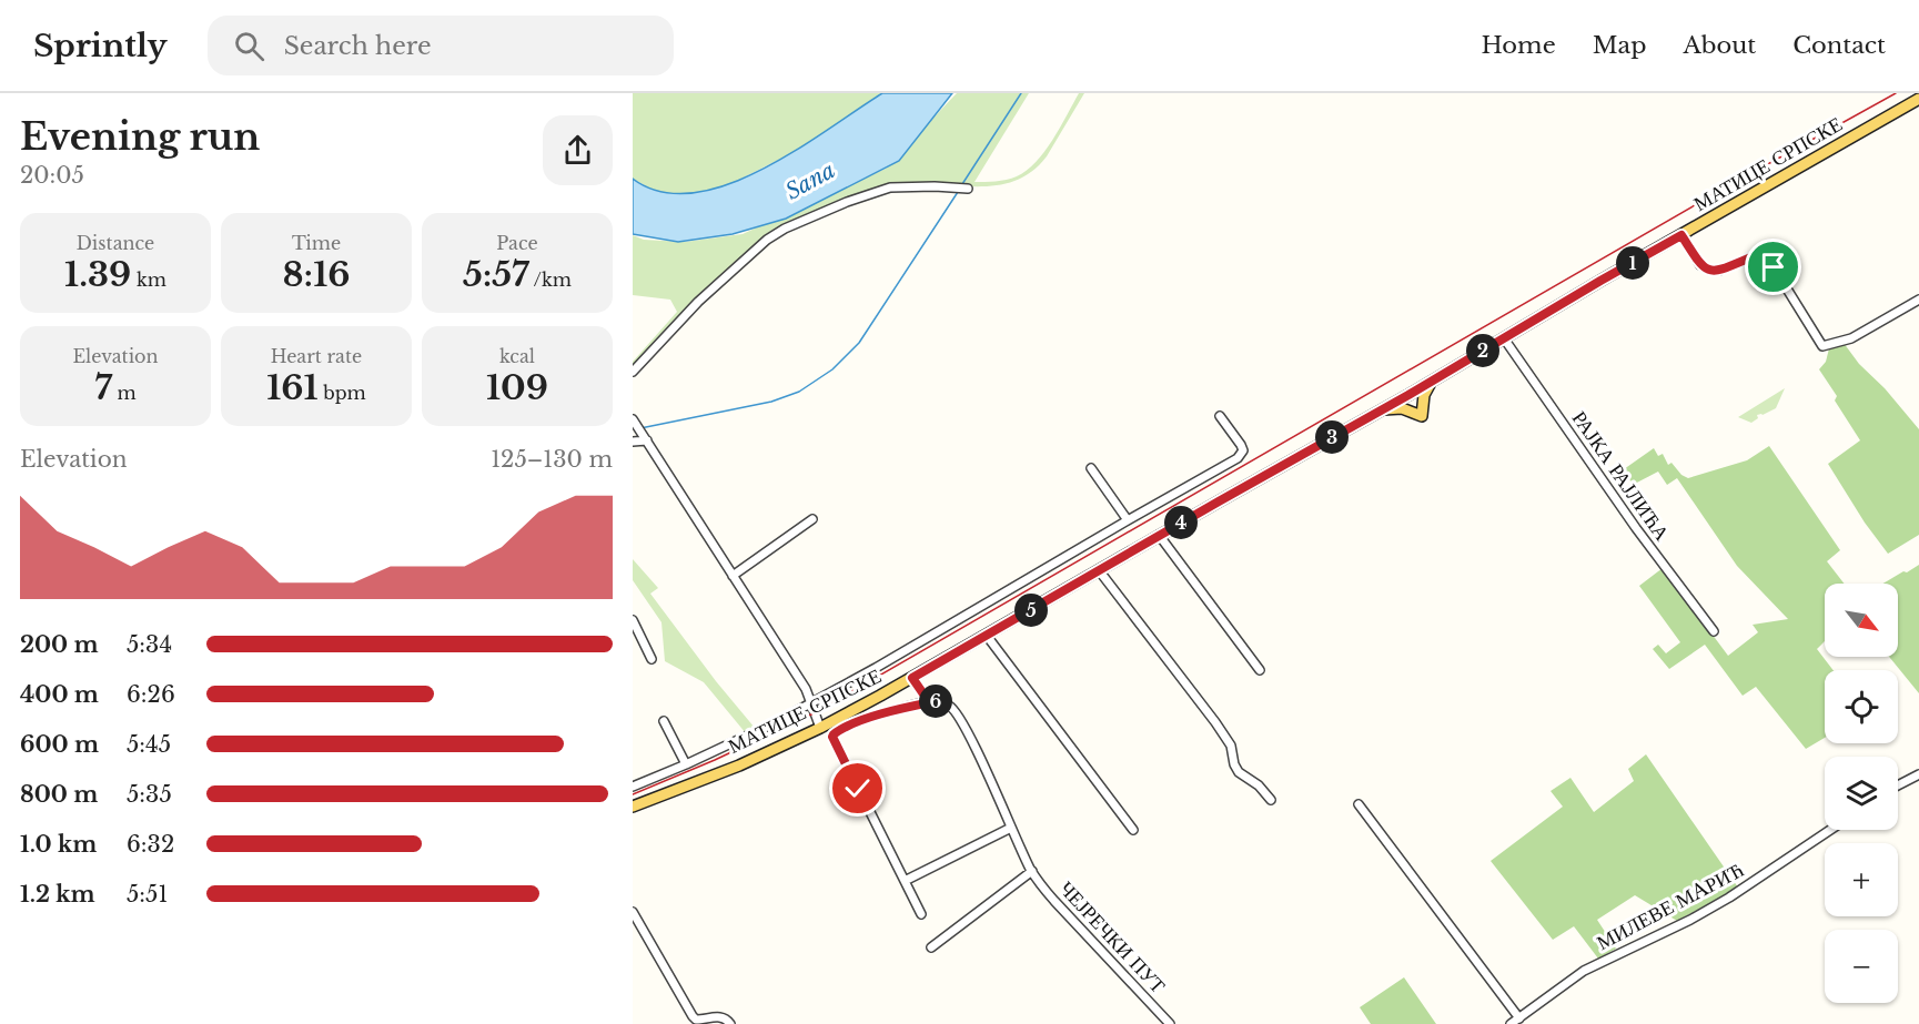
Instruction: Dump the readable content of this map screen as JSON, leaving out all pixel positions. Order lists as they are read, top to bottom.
{
  "streets": {
    "main road": ["МАТИЦЕ СРПСКЕ"],
    "street": ["РАЈКА РАЈЛИЋА", "МИЛЕВЕ МAРИЋ", "ЧЕЈРЕЧКИ ПУТ"]
  },
  "crossings": [
    ["МАТИЦЕ СРПСКЕ", "РАЈКА РАЈЛИЋА"],
    ["МАТИЦЕ СРПСКЕ", "ЧЕЈРЕЧКИ ПУТ"]
  ],
  "water": ["Sana"],
  "north": "bottom right",
  "page": {
    "header": "Sprintly",
    "search": "Search here",
    "nav": [
      "Home",
      "Map",
      "About",
      "Contact"
    ],
    "heading": ["Evening run", "20:05"],
    "stats": [
      ["Distance", "1.39 km"],
      ["Time", "8:16"],
      ["Pace", "5:57 /km"],
      ["Elevation", "7 m"],
      ["Heart rate", "161 bpm"],
      ["kcal", "109"]
    ],
    "pins": [
      "1",
      "2",
      "3",
      "4",
      "5",
      "6"
    ],
    "chart": ["Elevation", "125–130 m"],
    "map_buttons": ["+", "−"],
    "list": [
      {
        "name": "200 m",
        "note": "5:34"
      },
      {
        "name": "400 m",
        "note": "6:26"
      },
      {
        "name": "600 m",
        "note": "5:45"
      },
      {
        "name": "800 m",
        "note": "5:35"
      },
      {
        "name": "1.0 km",
        "note": "6:32"
      },
      {
        "name": "1.2 km",
        "note": "5:51"
      }
    ]
  }
}
